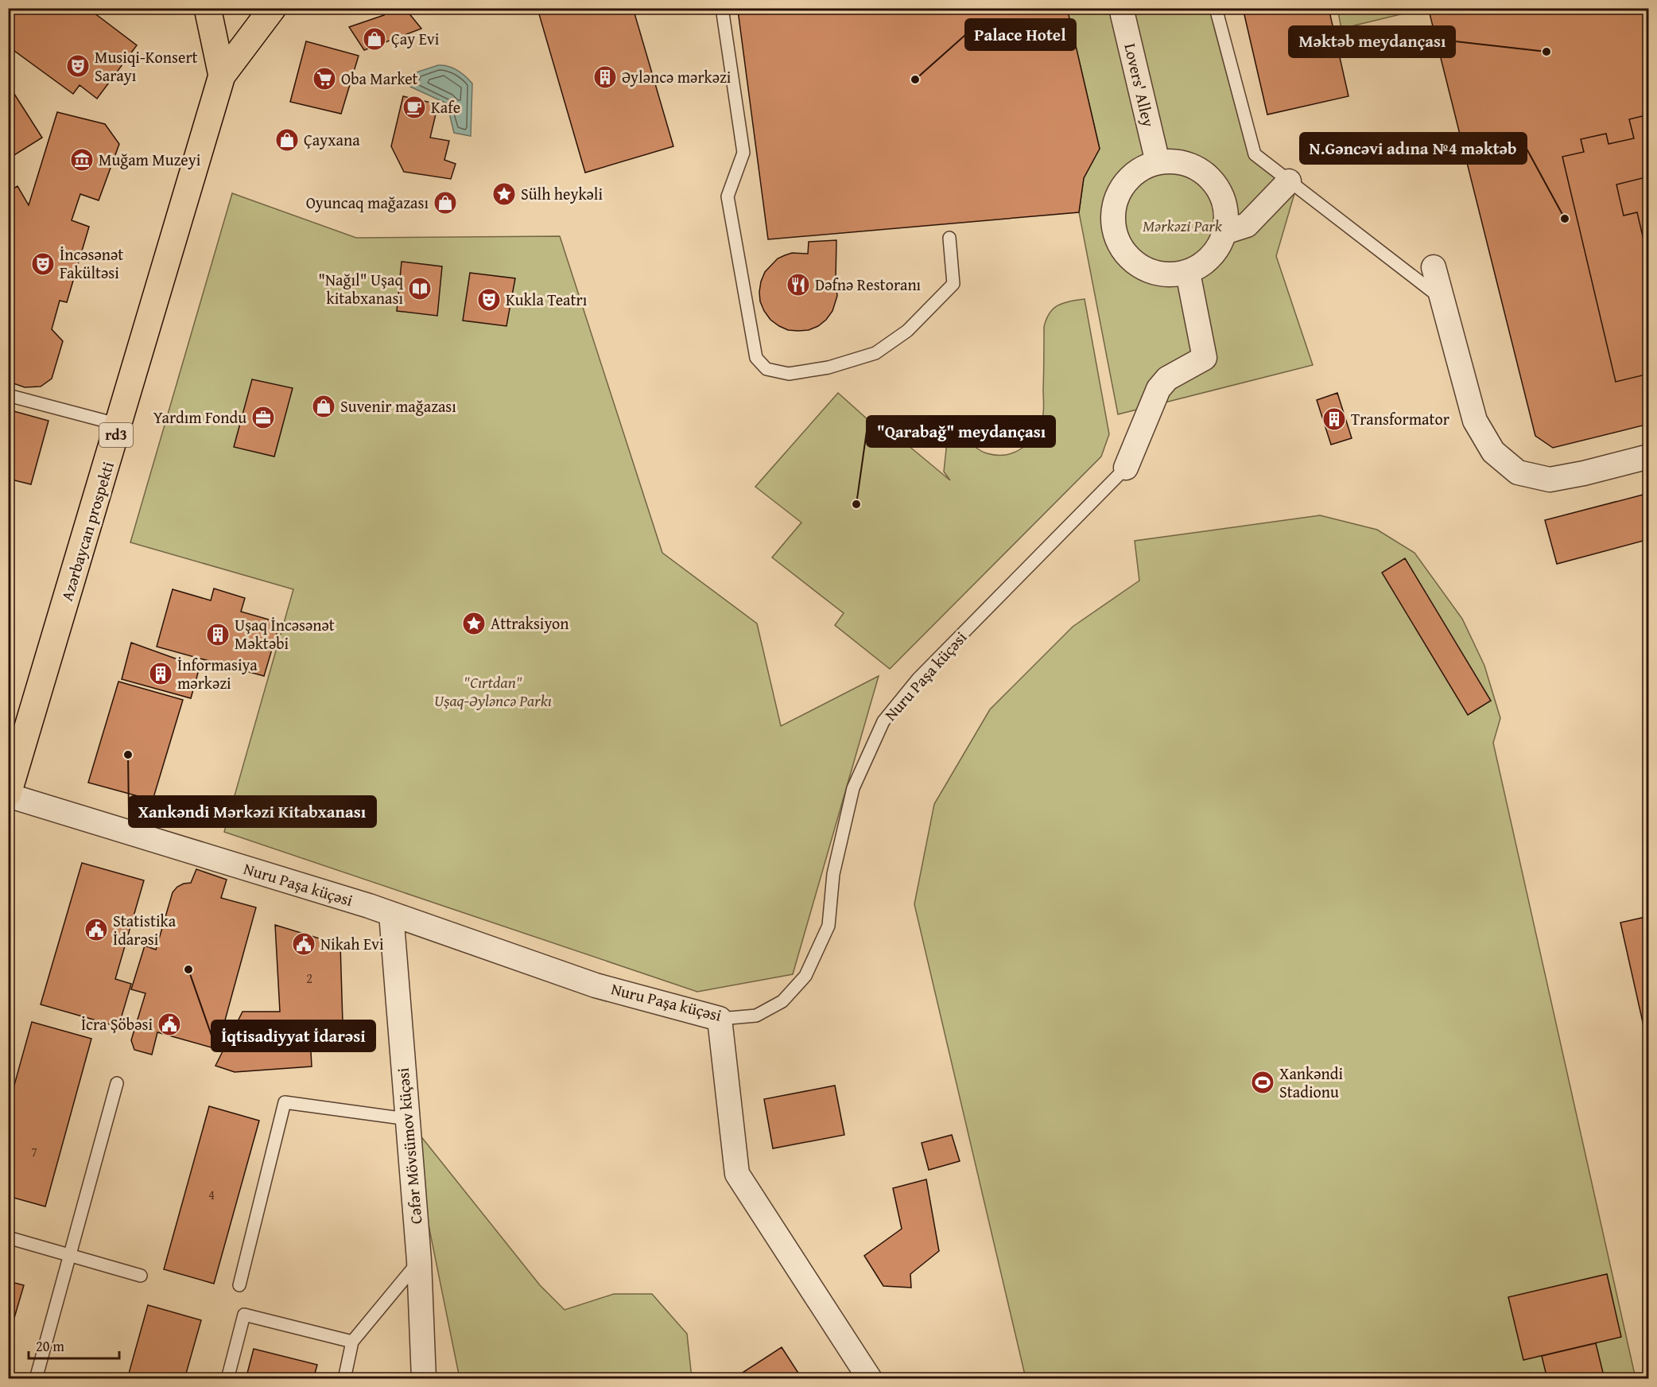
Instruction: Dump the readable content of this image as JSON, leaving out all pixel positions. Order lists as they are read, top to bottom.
{
  "streets": {
    "main road": ["rd3", "Azərbaycan prospekti"],
    "street": ["Lovers' Alley", "Nuru Paşa küçəsi", "Cəfər Mövsümov küçəsi"]
  },
  "crossings": [
    ["Azərbaycan prospekti", "Nuru Paşa küçəsi"],
    ["Nuru Paşa küçəsi", "Cəfər Mövsümov küçəsi"]
  ],
  "parks": ["Mərkəzi Park", "\"Cırtdan\" Uşaq-Əyləncə Parkı"],
  "places": {
    "shop": [
      "Çay Evi",
      "Çayxana",
      "Oyuncaq mağazası",
      "Suvenir mağazası"
    ],
    "other": [
      "Məktəb meydançası",
      "Palace Hotel",
      "N.Gəncəvi adına №4 məktəb",
      "\"Qarabağ\" meydançası",
      "Xankəndi Mərkəzi Kitabxanası",
      "İqtisadiyyat İdarəsi"
    ],
    "theatre": ["Musiqi-Konsert Sarayı", "İncəsənət Fakültəsi", "Kukla Teatrı"],
    "building": [
      "Əyləncə mərkəzi",
      "Transformator",
      "Uşaq İncəsənət Məktəbi",
      "İnformasiya mərkəzi"
    ],
    "supermarket": ["Oba Market"],
    "cafe": ["Kafe"],
    "museum": ["Muğam Muzeyi"],
    "place": ["Sülh heykəli", "Attraksiyon"],
    "restaurant": ["Dəfnə Restoranı"],
    "library": ["\"Nağıl\" Uşaq kitabxanası"],
    "office": ["Yardım Fondu"],
    "public building": ["Statistika İdarəsi", "Nikah Evi", "İcra Şöbəsi"],
    "sports": ["Xankəndi Stadionu"]
  },
  "house_numbers": ["2", "7", "4"],
  "scale_bar": "20 m"
}
